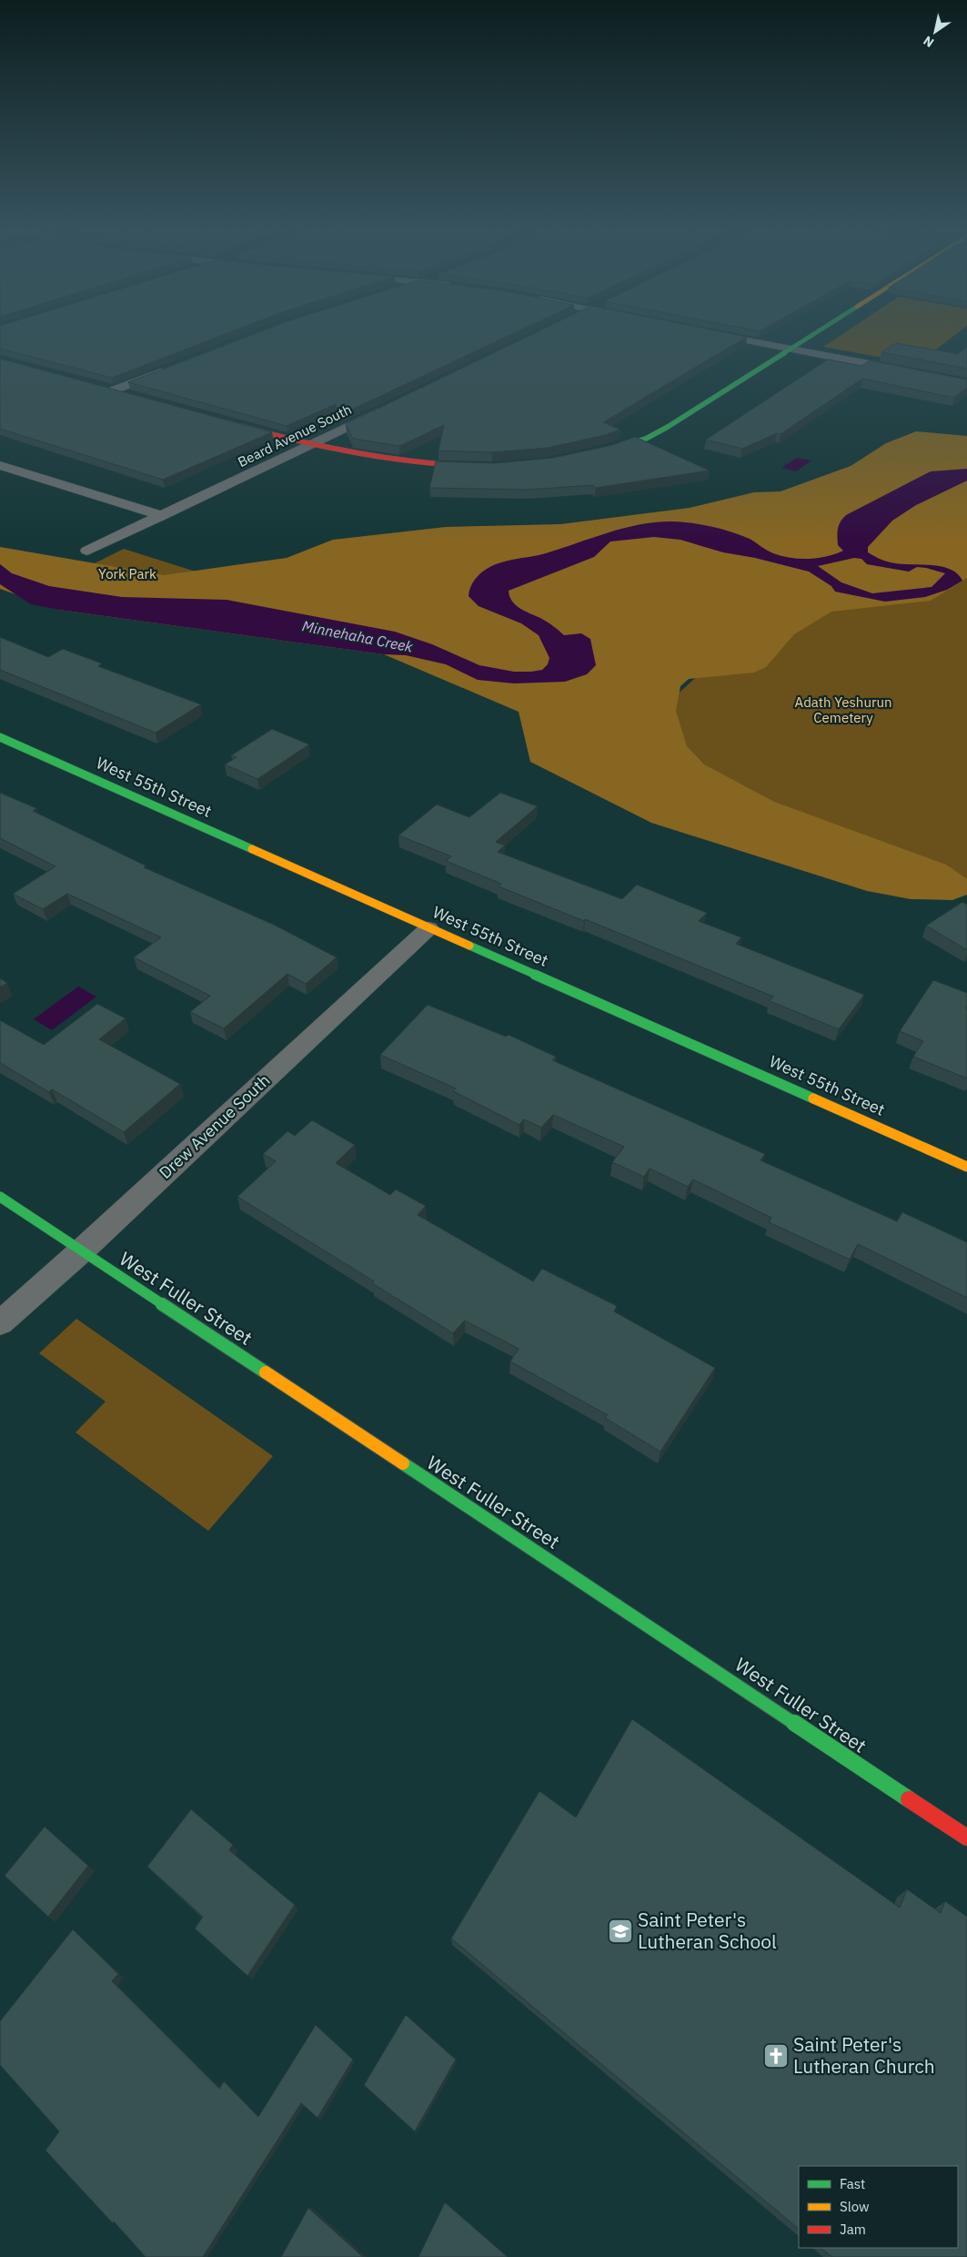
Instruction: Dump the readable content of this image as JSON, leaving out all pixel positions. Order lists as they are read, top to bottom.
{
  "streets": {
    "street": [
      "Beard Avenue South",
      "West 55th Street",
      "Drew Avenue South",
      "West Fuller Street"
    ]
  },
  "crossings": [
    ["West 55th Street", "Drew Avenue South"],
    ["Drew Avenue South", "West Fuller Street"]
  ],
  "water": ["Minnehaha Creek"],
  "parks": ["York Park", "Adath Yeshurun Cemetery"],
  "places": {
    "school or university": ["Saint Peter's Lutheran School"],
    "church": ["Saint Peter's Lutheran Church"]
  },
  "legend": ["Fast", "Slow", "Jam"],
  "north": "bottom left"
}
